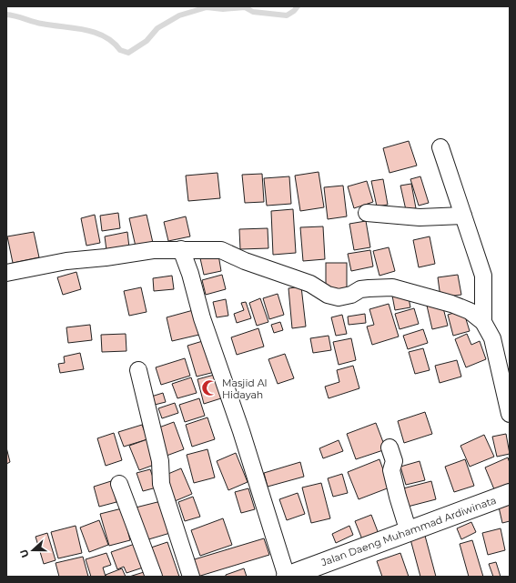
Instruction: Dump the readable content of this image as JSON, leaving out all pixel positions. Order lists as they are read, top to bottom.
{
  "streets": {
    "main road": ["Jalan Daeng Muhammad Ardiwinata"]
  },
  "places": {
    "mosque": ["Masjid Al Hidayah"]
  },
  "north": "left"
}
